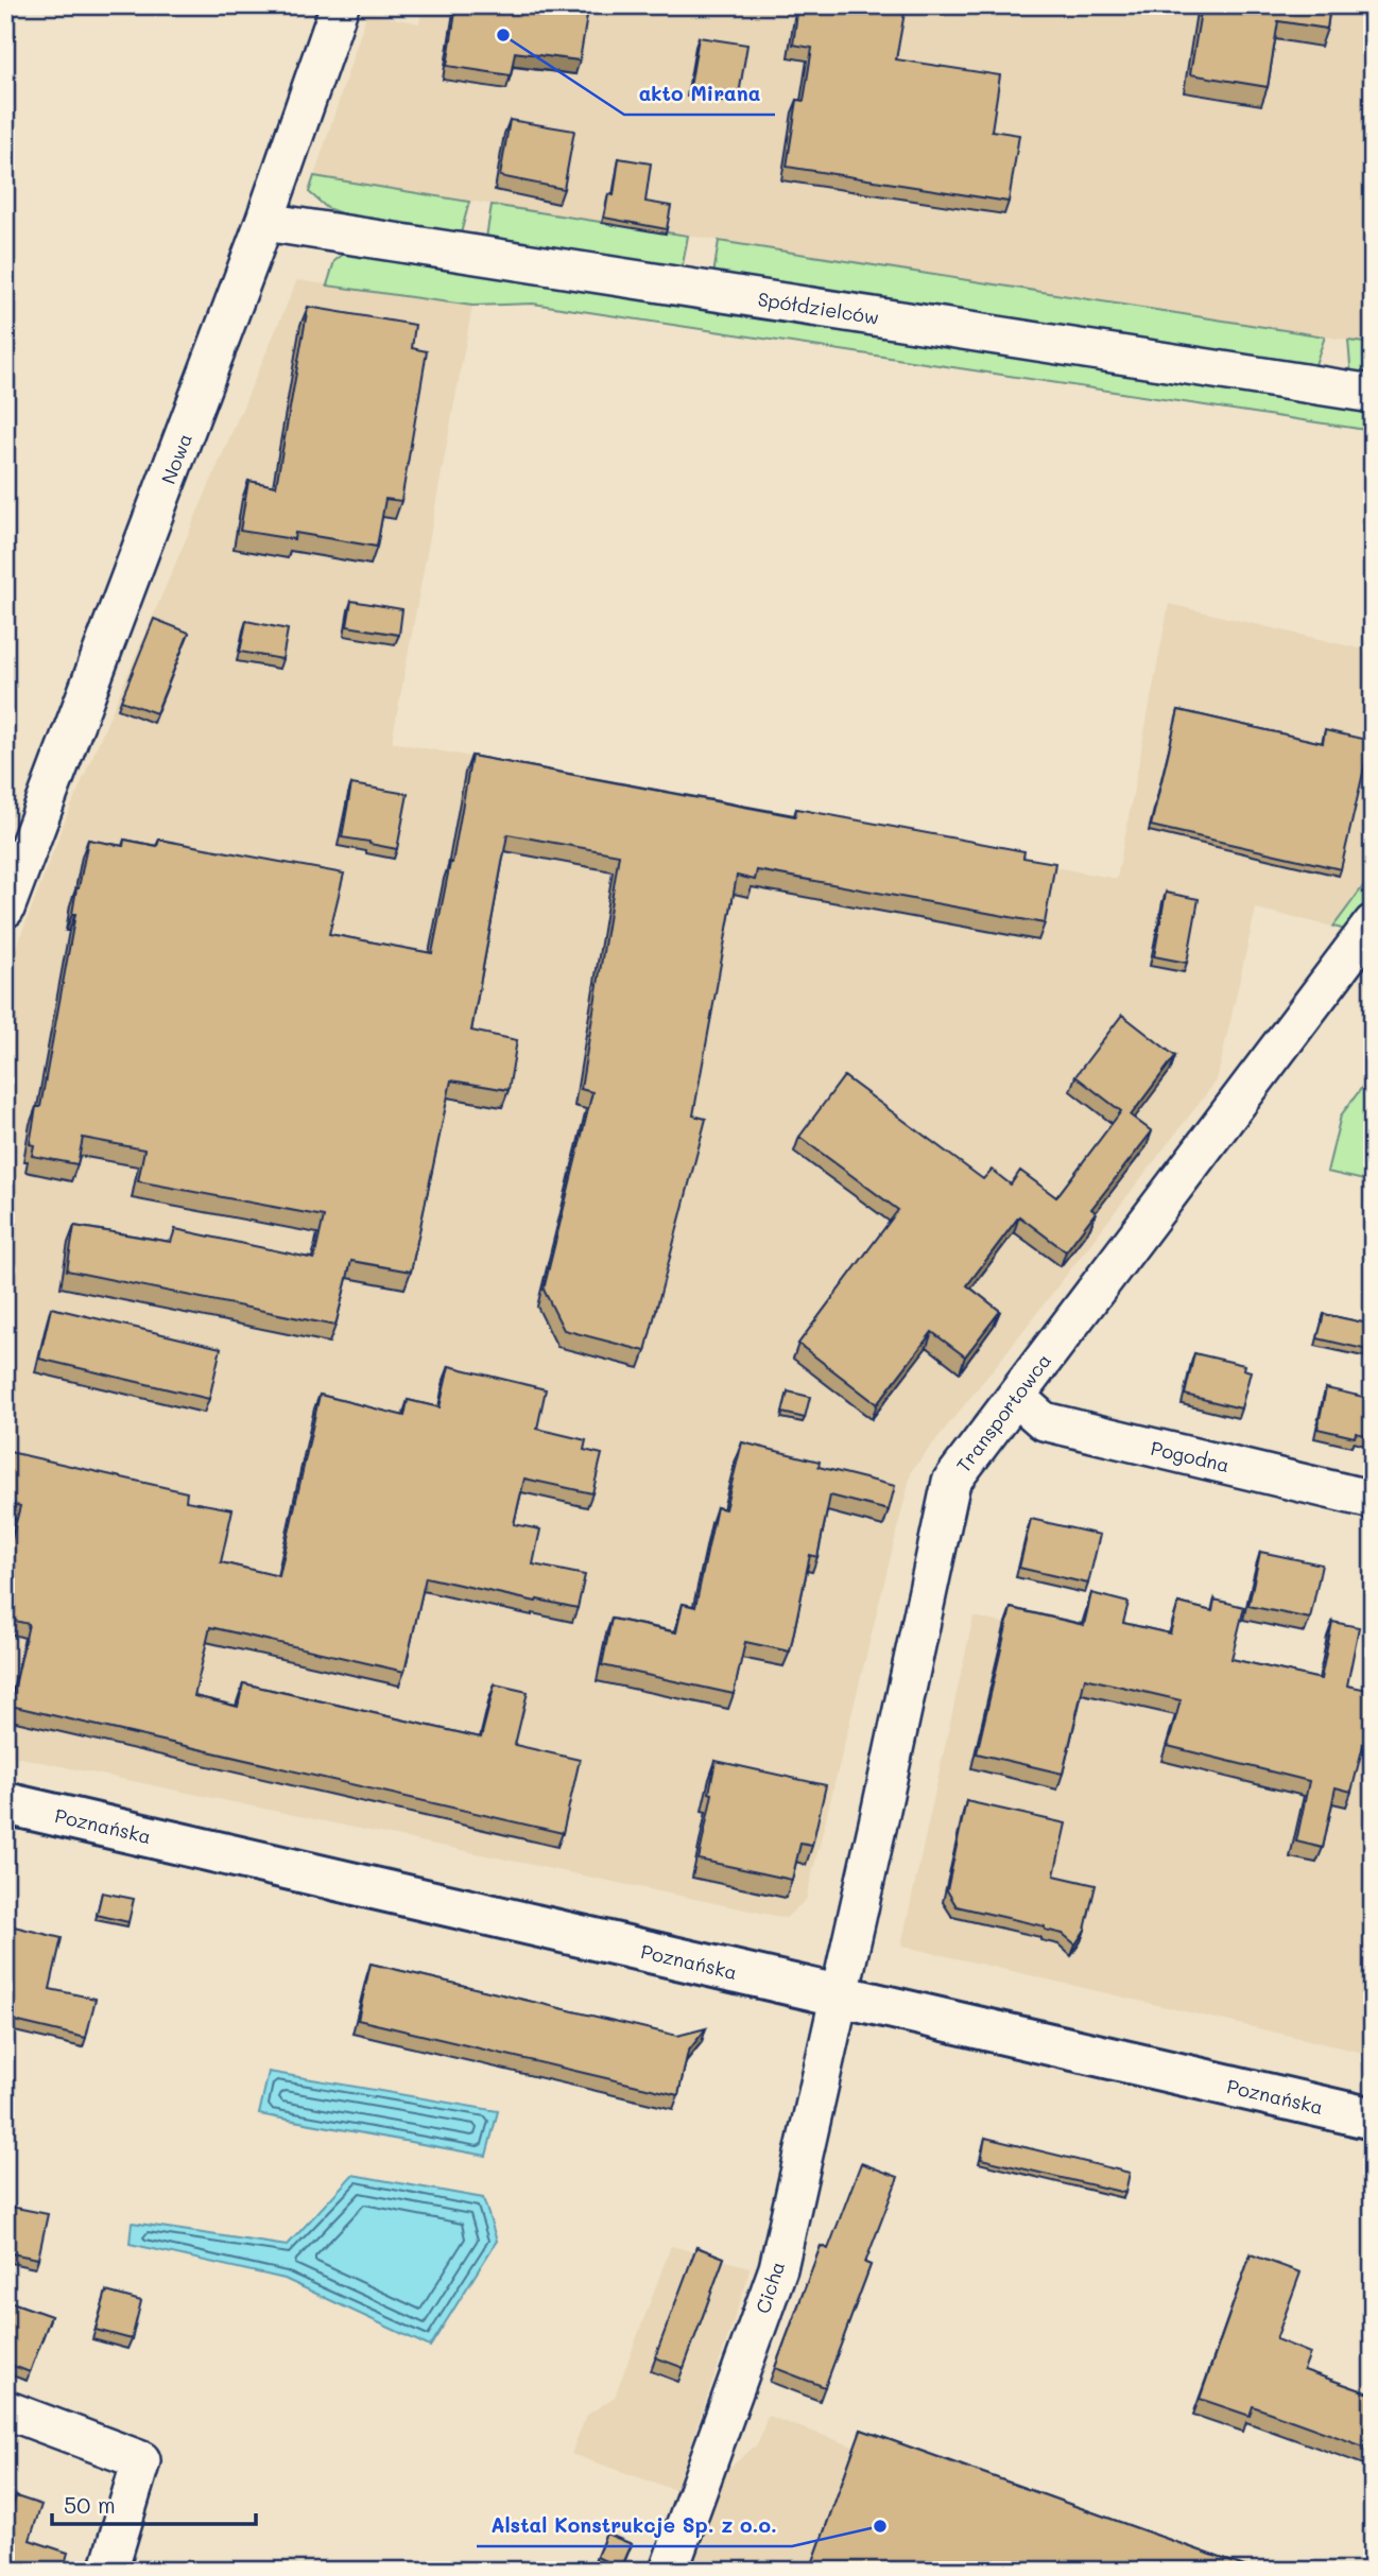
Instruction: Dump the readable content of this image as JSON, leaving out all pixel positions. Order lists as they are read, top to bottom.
{
  "streets": {
    "main road": ["Poznańska"],
    "street": [
      "Spółdzielców",
      "Nowa",
      "Transportowca",
      "Pogodna",
      "Cicha"
    ]
  },
  "crossings": [
    ["Spółdzielców", "Nowa"],
    ["Transportowca", "Pogodna"],
    ["Transportowca", "Poznańska"],
    ["Transportowca", "Cicha"],
    ["Poznańska", "Cicha"]
  ],
  "places": ["akto Mirana", "Alstal Konstrukcje Sp. z o.o."],
  "scale_bar": "50 m"
}
